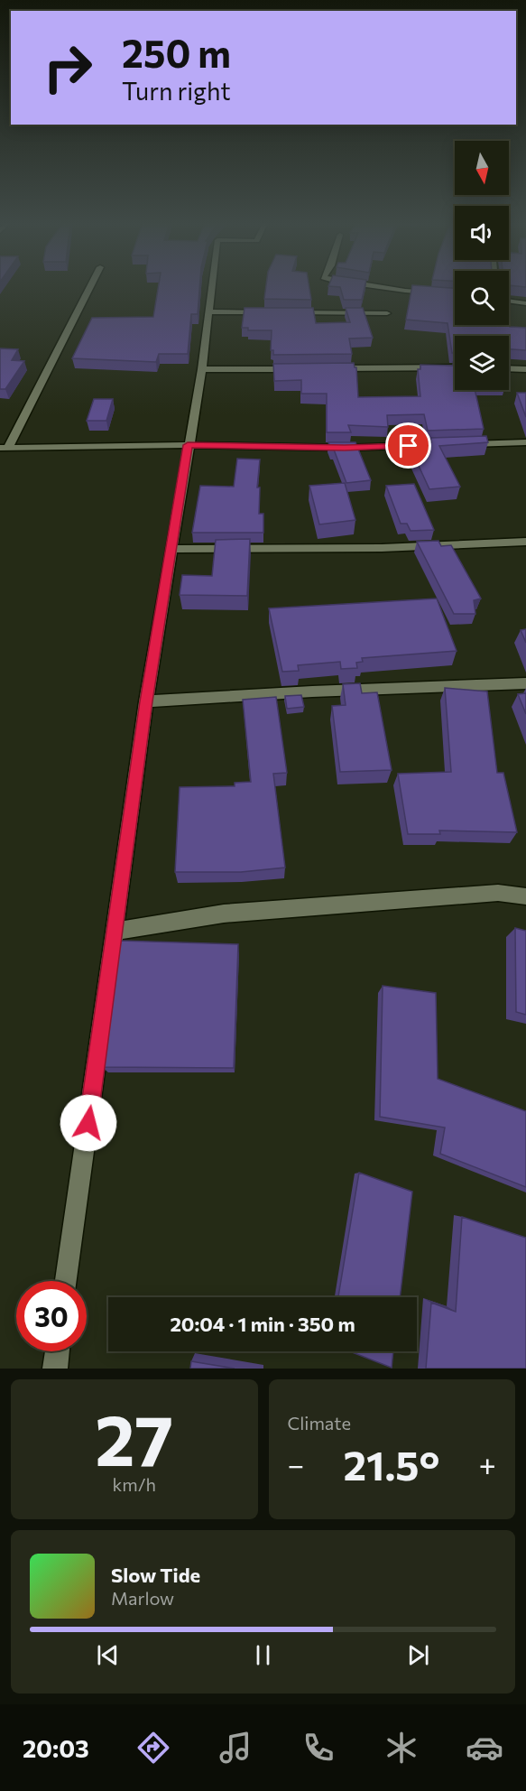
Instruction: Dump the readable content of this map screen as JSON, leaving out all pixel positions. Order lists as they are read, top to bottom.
{
  "north": "bottom",
  "page": {
    "turn": ["250 m", "Turn right"],
    "limit": "30",
    "trip": "20:04 · 1 min · 350 m",
    "tile": [
      ["27", "km/h"],
      "Climate"
    ],
    "heat": ["−", "21.5°", "+"],
    "song": ["Slow Tide", "Marlow"],
    "tabs": "20:03"
  }
}
